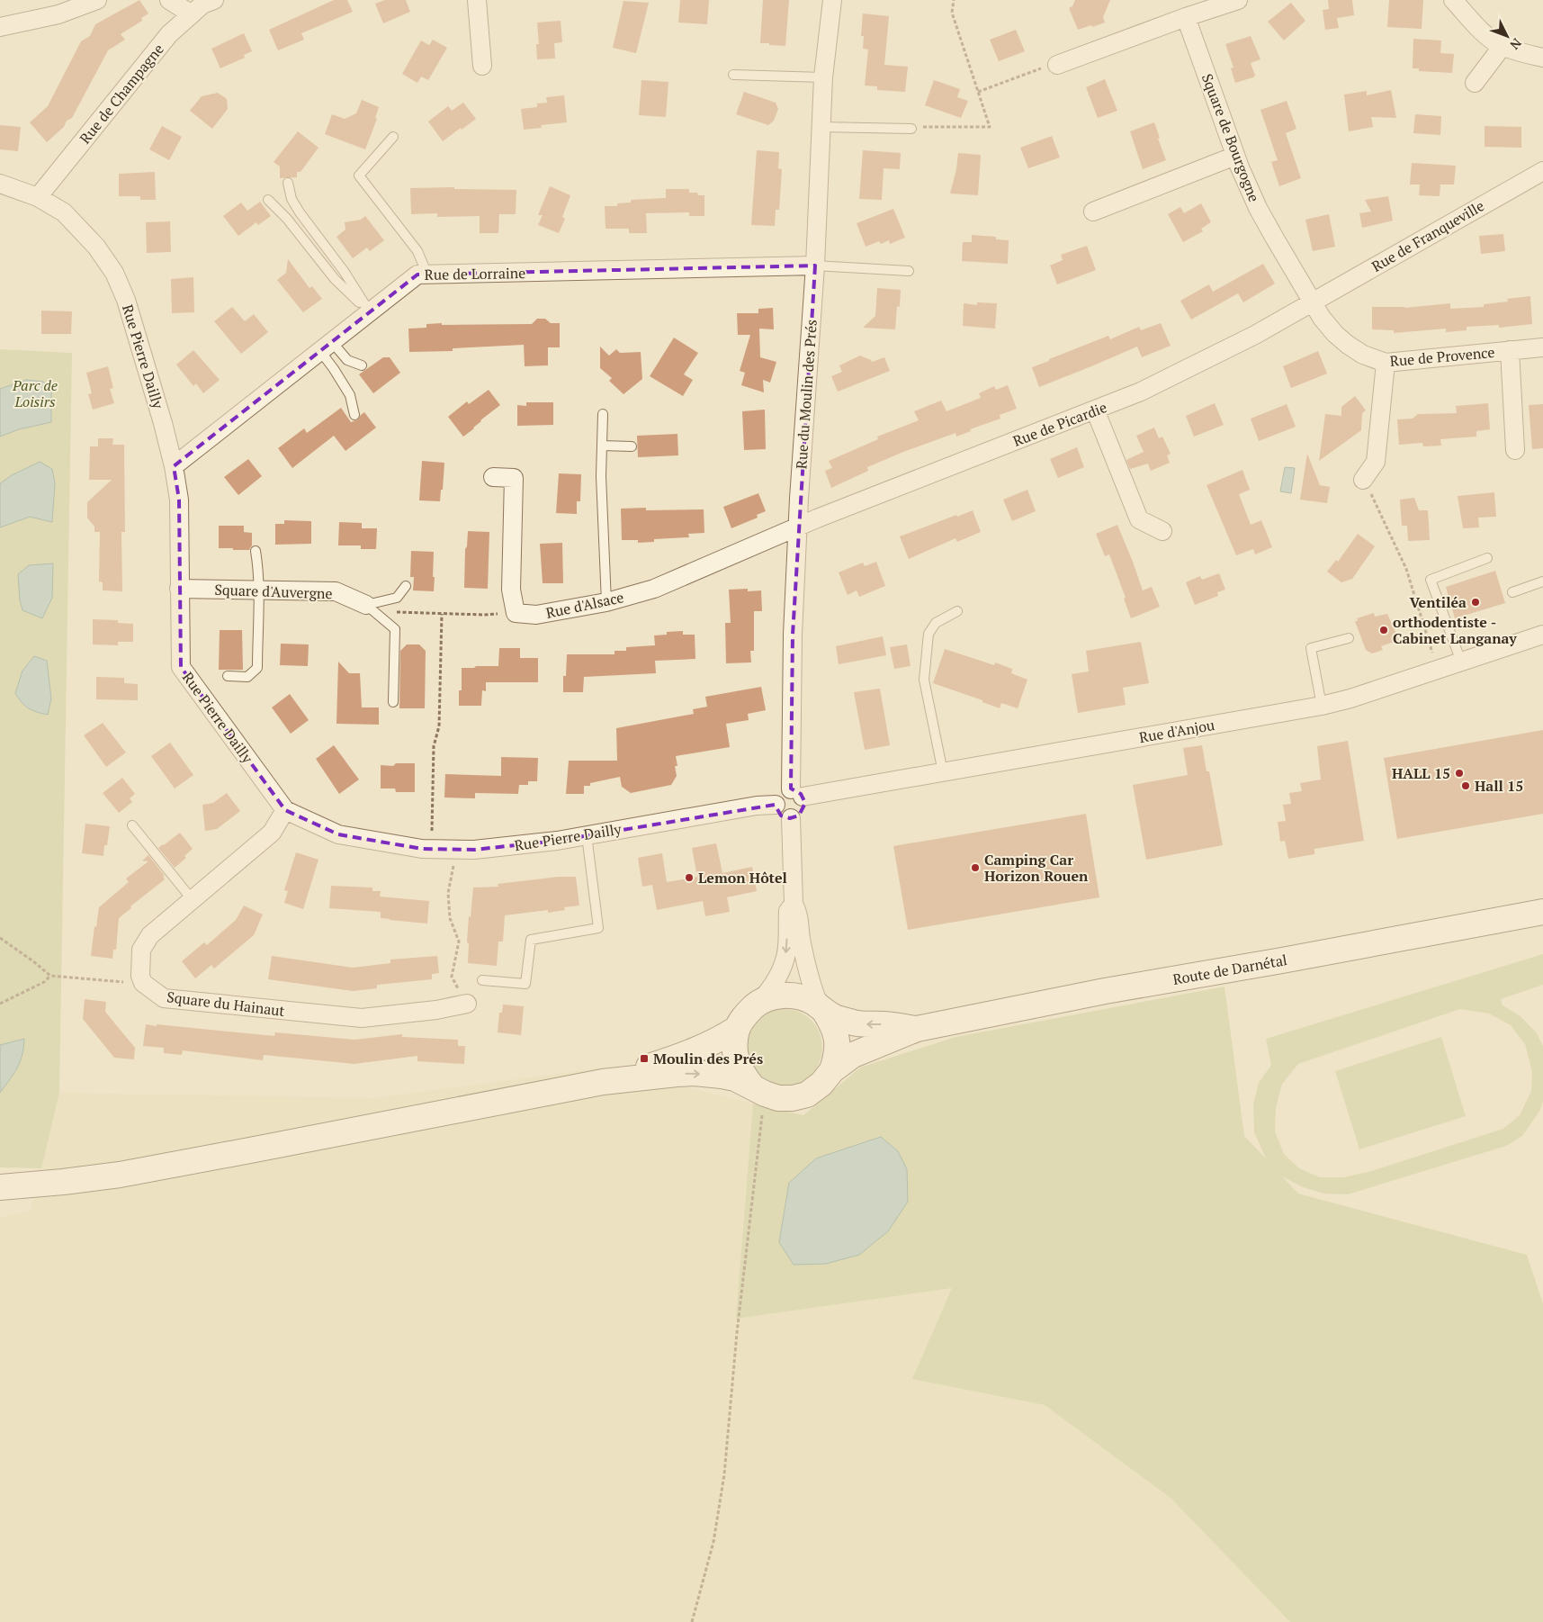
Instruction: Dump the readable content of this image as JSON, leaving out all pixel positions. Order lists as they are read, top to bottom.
{
  "streets": {
    "main road": ["Route de Darnétal"],
    "street": [
      "Rue de Champagne",
      "Square de Bourgogne",
      "Rue de Franqueville",
      "Rue de Lorraine",
      "Rue Pierre Dailly",
      "Rue de Provence",
      "Rue du Moulin des Prés",
      "Rue de Picardie",
      "Square d'Auvergne",
      "Rue d'Alsace",
      "Rue d'Anjou",
      "Square du Hainaut"
    ]
  },
  "crossings": [
    ["Rue de Champagne", "Rue Pierre Dailly"],
    ["Square de Bourgogne", "Rue de Franqueville"],
    ["Square de Bourgogne", "Rue de Provence"],
    ["Square de Bourgogne", "Rue de Picardie"],
    ["Rue de Franqueville", "Rue de Provence"],
    ["Rue de Franqueville", "Rue de Picardie"],
    ["Rue de Lorraine", "Rue Pierre Dailly"],
    ["Rue de Lorraine", "Rue du Moulin des Prés"],
    ["Rue Pierre Dailly", "Rue du Moulin des Prés"],
    ["Rue Pierre Dailly", "Square d'Auvergne"],
    ["Rue Pierre Dailly", "Rue d'Anjou"],
    ["Rue de Provence", "Rue de Picardie"],
    ["Rue du Moulin des Prés", "Rue de Picardie"],
    ["Rue du Moulin des Prés", "Rue d'Alsace"],
    ["Rue du Moulin des Prés", "Rue d'Anjou"],
    ["Rue de Picardie", "Rue d'Alsace"]
  ],
  "parks": ["Parc de Loisirs"],
  "places": {
    "other": [
      "Ventiléa",
      "orthodentiste - Cabinet Langanay",
      "HALL 15",
      "Hall 15",
      "Camping Car Horizon Rouen",
      "Lemon Hôtel"
    ],
    "transit": ["Moulin des Prés"]
  },
  "north": "bottom right"
}
